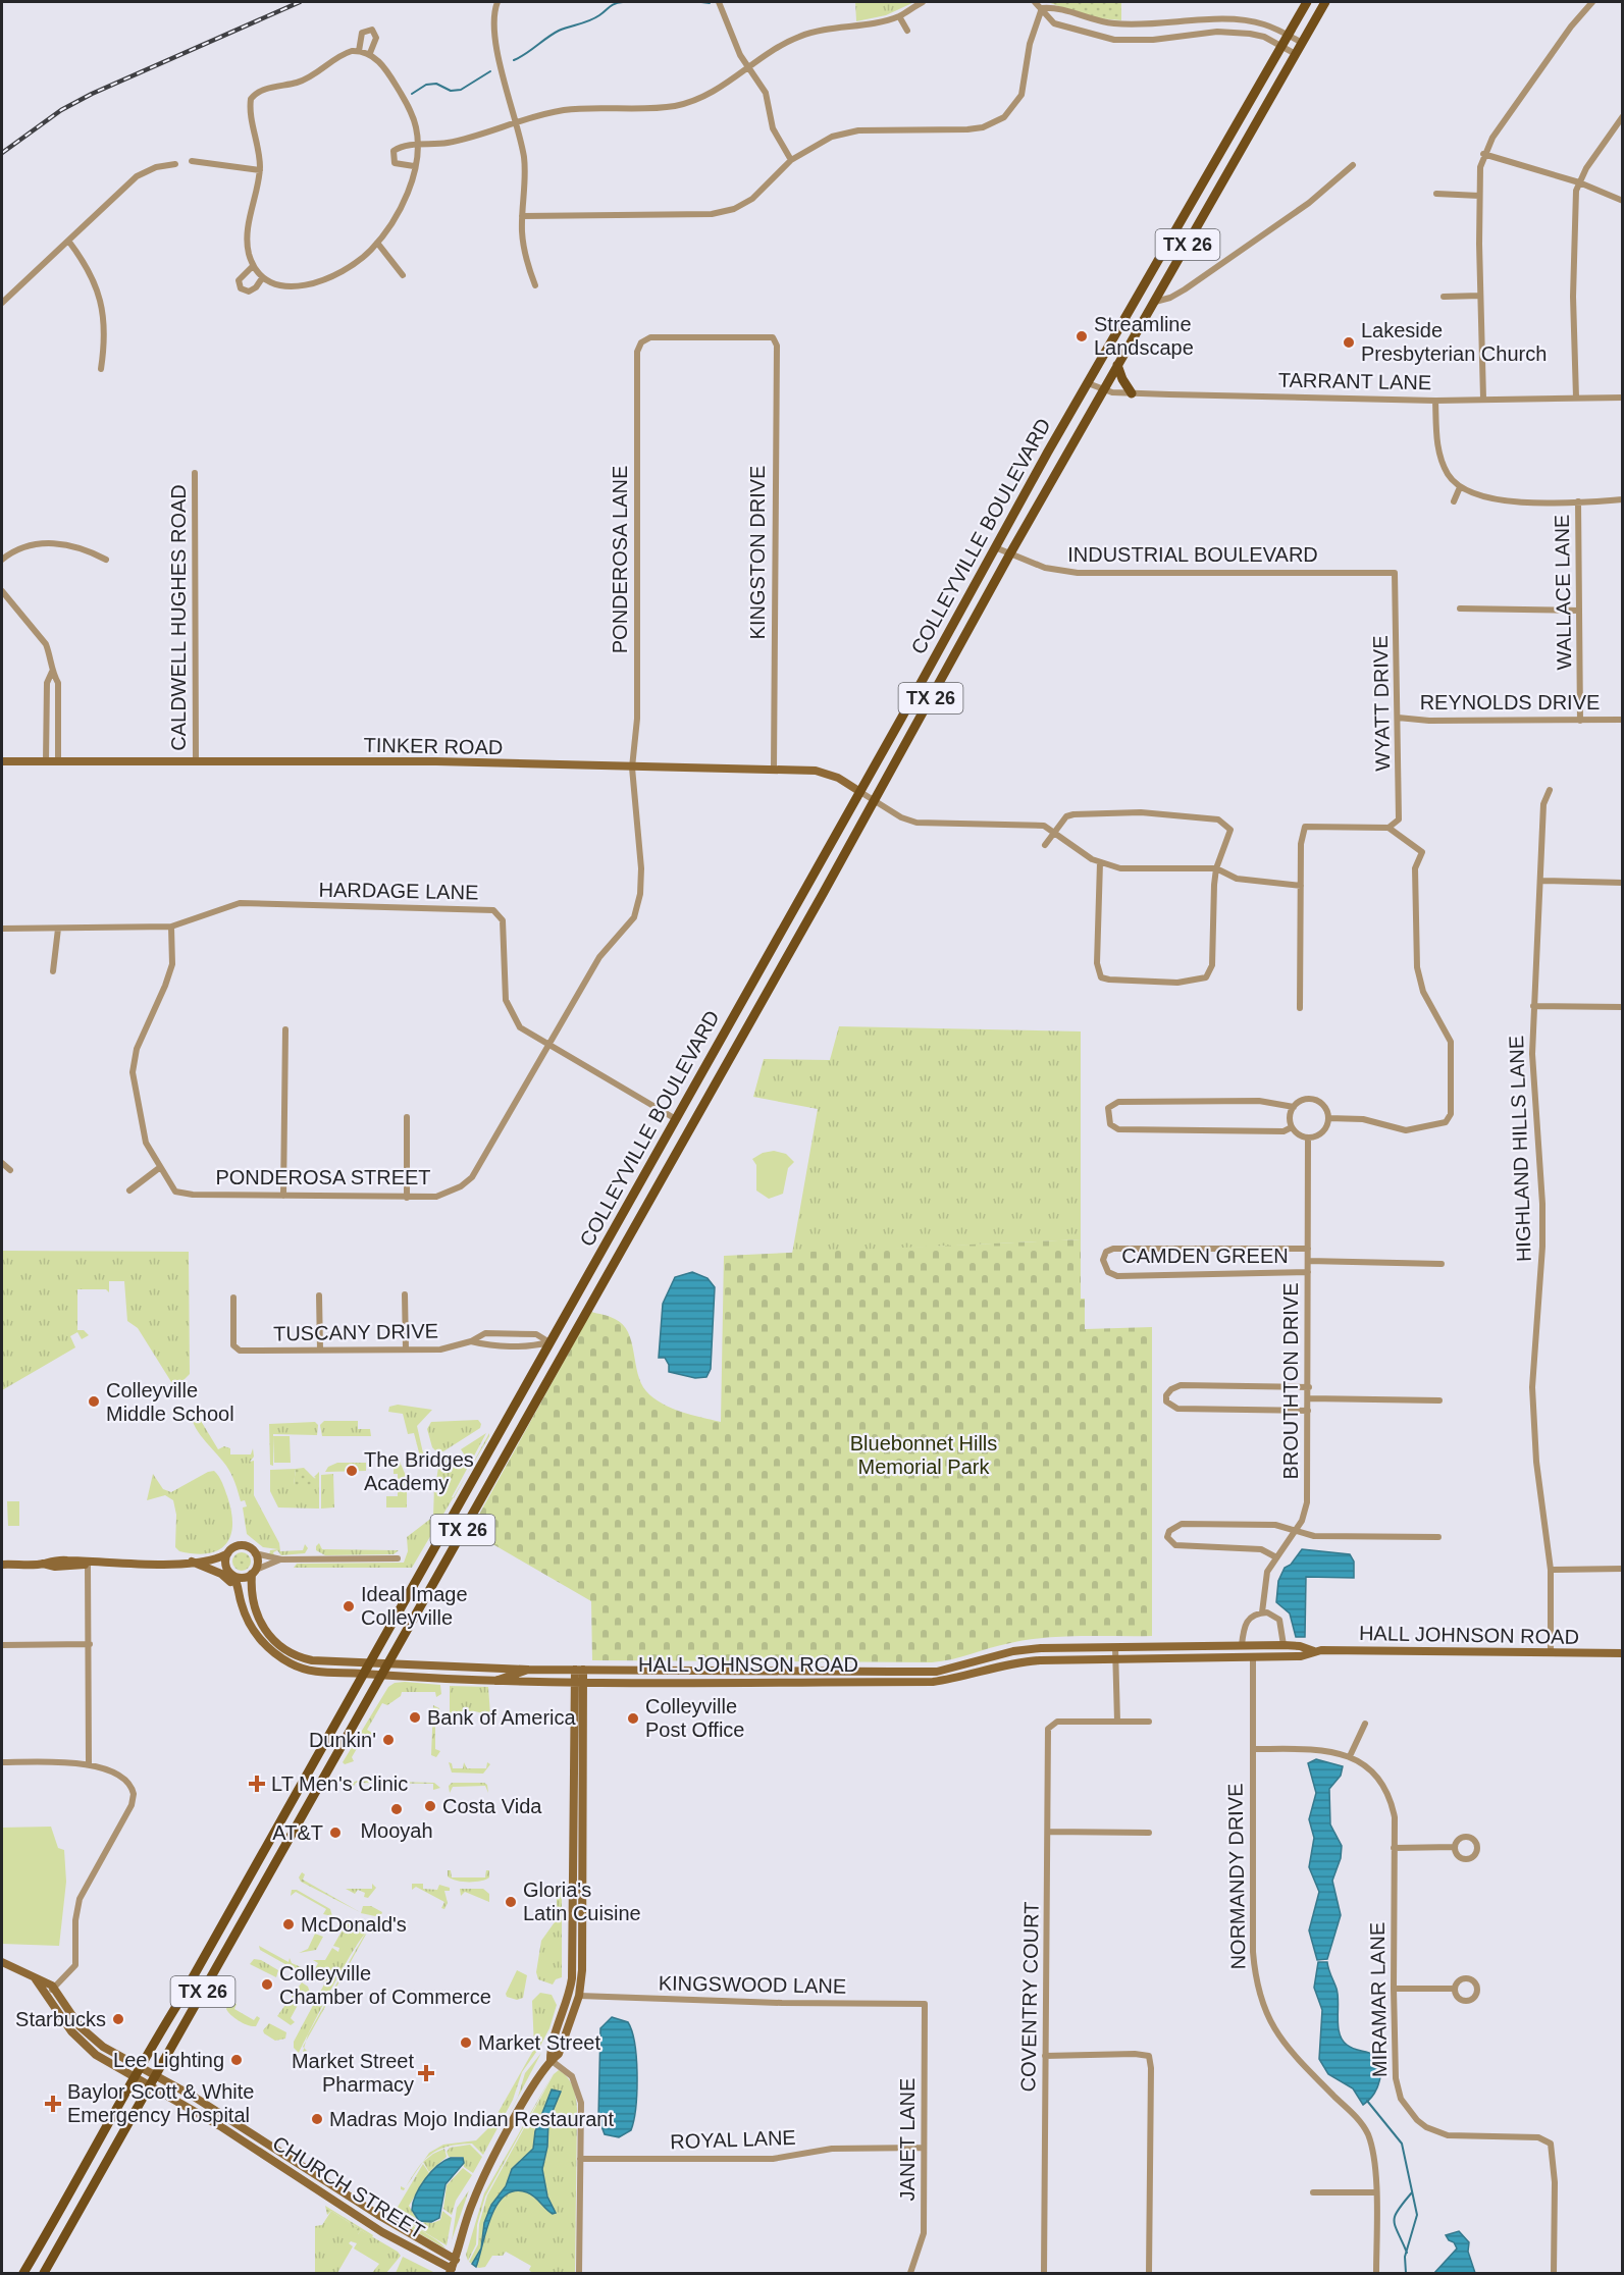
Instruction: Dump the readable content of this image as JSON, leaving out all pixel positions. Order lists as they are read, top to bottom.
{
  "streets": {
    "main road": [
      "TX 26",
      "COLLEYVILLE BOULEVARD",
      "TINKER ROAD",
      "HALL JOHNSON ROAD",
      "CHURCH STREET"
    ],
    "street": [
      "TARRANT LANE",
      "KINGSTON DRIVE",
      "INDUSTRIAL BOULEVARD",
      "PONDEROSA LANE",
      "WALLACE LANE",
      "CALDWELL HUGHES ROAD",
      "REYNOLDS DRIVE",
      "WYATT DRIVE",
      "HARDAGE LANE",
      "HIGHLAND HILLS LANE",
      "PONDEROSA STREET",
      "CAMDEN GREEN",
      "TUSCANY DRIVE",
      "BROUTHTON DRIVE",
      "NORMANDY DRIVE",
      "KINGSWOOD LANE",
      "COVENTRY COURT",
      "MIRAMAR LANE",
      "ROYAL LANE",
      "JANET LANE"
    ]
  },
  "crossings": [
    ["TARRANT LANE", "COLLEYVILLE BOULEVARD"],
    ["COLLEYVILLE BOULEVARD", "INDUSTRIAL BOULEVARD"],
    ["COLLEYVILLE BOULEVARD", "TINKER ROAD"],
    ["COLLEYVILLE BOULEVARD", "HARDAGE LANE"],
    ["COLLEYVILLE BOULEVARD", "TUSCANY DRIVE"],
    ["COLLEYVILLE BOULEVARD", "HALL JOHNSON ROAD"],
    ["COLLEYVILLE BOULEVARD", "CHURCH STREET"],
    ["KINGSTON DRIVE", "PONDEROSA LANE"],
    ["KINGSTON DRIVE", "TINKER ROAD"],
    ["INDUSTRIAL BOULEVARD", "WYATT DRIVE"],
    ["PONDEROSA LANE", "TINKER ROAD"],
    ["PONDEROSA LANE", "PONDEROSA STREET"],
    ["WALLACE LANE", "REYNOLDS DRIVE"],
    ["CALDWELL HUGHES ROAD", "TINKER ROAD"],
    ["REYNOLDS DRIVE", "WYATT DRIVE"],
    ["TINKER ROAD", "PONDEROSA STREET"],
    ["HARDAGE LANE", "PONDEROSA STREET"],
    ["HIGHLAND HILLS LANE", "HALL JOHNSON ROAD"],
    ["CAMDEN GREEN", "BROUTHTON DRIVE"],
    ["HALL JOHNSON ROAD", "NORMANDY DRIVE"],
    ["NORMANDY DRIVE", "MIRAMAR LANE"],
    ["KINGSWOOD LANE", "JANET LANE"],
    ["ROYAL LANE", "JANET LANE"]
  ],
  "parks": ["Bluebonnet Hills Memorial Park"],
  "places": {
    "other": [
      "Streamline Landscape",
      "Lakeside Presbyterian Church",
      "Colleyville Middle School",
      "The Bridges Academy",
      "Ideal Image Colleyville",
      "Bank of America",
      "Colleyville Post Office",
      "Dunkin'",
      "Costa Vida",
      "Mooyah",
      "AT&T",
      "Gloria's Latin Cuisine",
      "McDonald's",
      "Colleyville Chamber of Commerce",
      "Starbucks",
      "Market Street",
      "Lee Lighting",
      "Madras Mojo Indian Restaurant"
    ],
    "health": ["LT Men's Clinic", "Market Street Pharmacy", "Baylor Scott & White Emergency Hospital"]
  }
}
